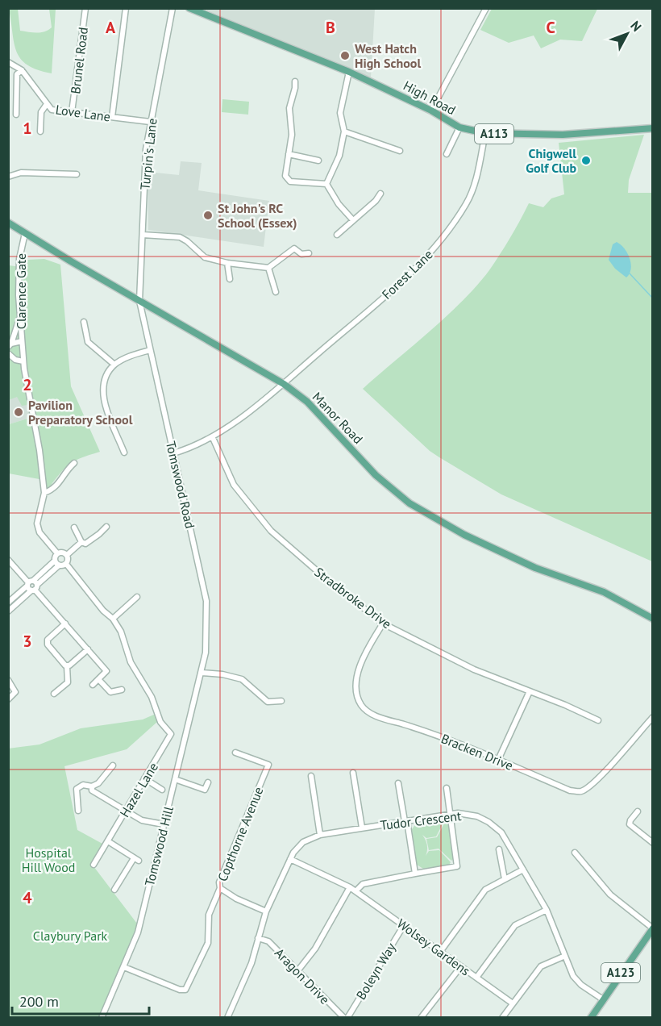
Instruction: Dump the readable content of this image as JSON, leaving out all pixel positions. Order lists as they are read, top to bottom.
{
  "streets": {
    "main road": [
      "High Road",
      "A113",
      "Manor Road",
      "A123"
    ],
    "street": [
      "Brunel Road",
      "Love Lane",
      "Turpin's Lane",
      "Forest Lane",
      "Clarence Gate",
      "Tomswood Road",
      "Stradbroke Drive",
      "Bracken Drive",
      "Hazel Lane",
      "Tudor Crescent",
      "Copthorne Avenue",
      "Tomswood Hill",
      "Wolsey Gardens",
      "Boleyn Way",
      "Aragon Drive"
    ]
  },
  "crossings": [
    ["Brunel Road", "Love Lane"],
    ["High Road", "Forest Lane"],
    ["Love Lane", "Turpin's Lane"],
    ["Turpin's Lane", "Manor Road"],
    ["Turpin's Lane", "Tomswood Road"],
    ["Forest Lane", "Manor Road"],
    ["Forest Lane", "Tomswood Road"],
    ["Forest Lane", "Stradbroke Drive"],
    ["Clarence Gate", "Manor Road"],
    ["Manor Road", "Tomswood Road"],
    ["Tomswood Road", "Tomswood Hill"],
    ["Stradbroke Drive", "Bracken Drive"],
    ["Tudor Crescent", "Copthorne Avenue"],
    ["Tudor Crescent", "Wolsey Gardens"],
    ["Tudor Crescent", "A123"],
    ["Tudor Crescent", "Aragon Drive"],
    ["Wolsey Gardens", "Boleyn Way"],
    ["Boleyn Way", "Aragon Drive"]
  ],
  "parks": ["Hospital Hill Wood", "Claybury Park"],
  "places": [
    "West Hatch High School",
    "Chigwell Golf Club",
    "St John's RC School (Essex)",
    "Pavilion Preparatory School"
  ],
  "scale_bar": "200 m",
  "north": "top right",
  "grid": {
    "columns": ["A", "B", "C"],
    "rows": [
      "1",
      "2",
      "3",
      "4"
    ]
  }
}
